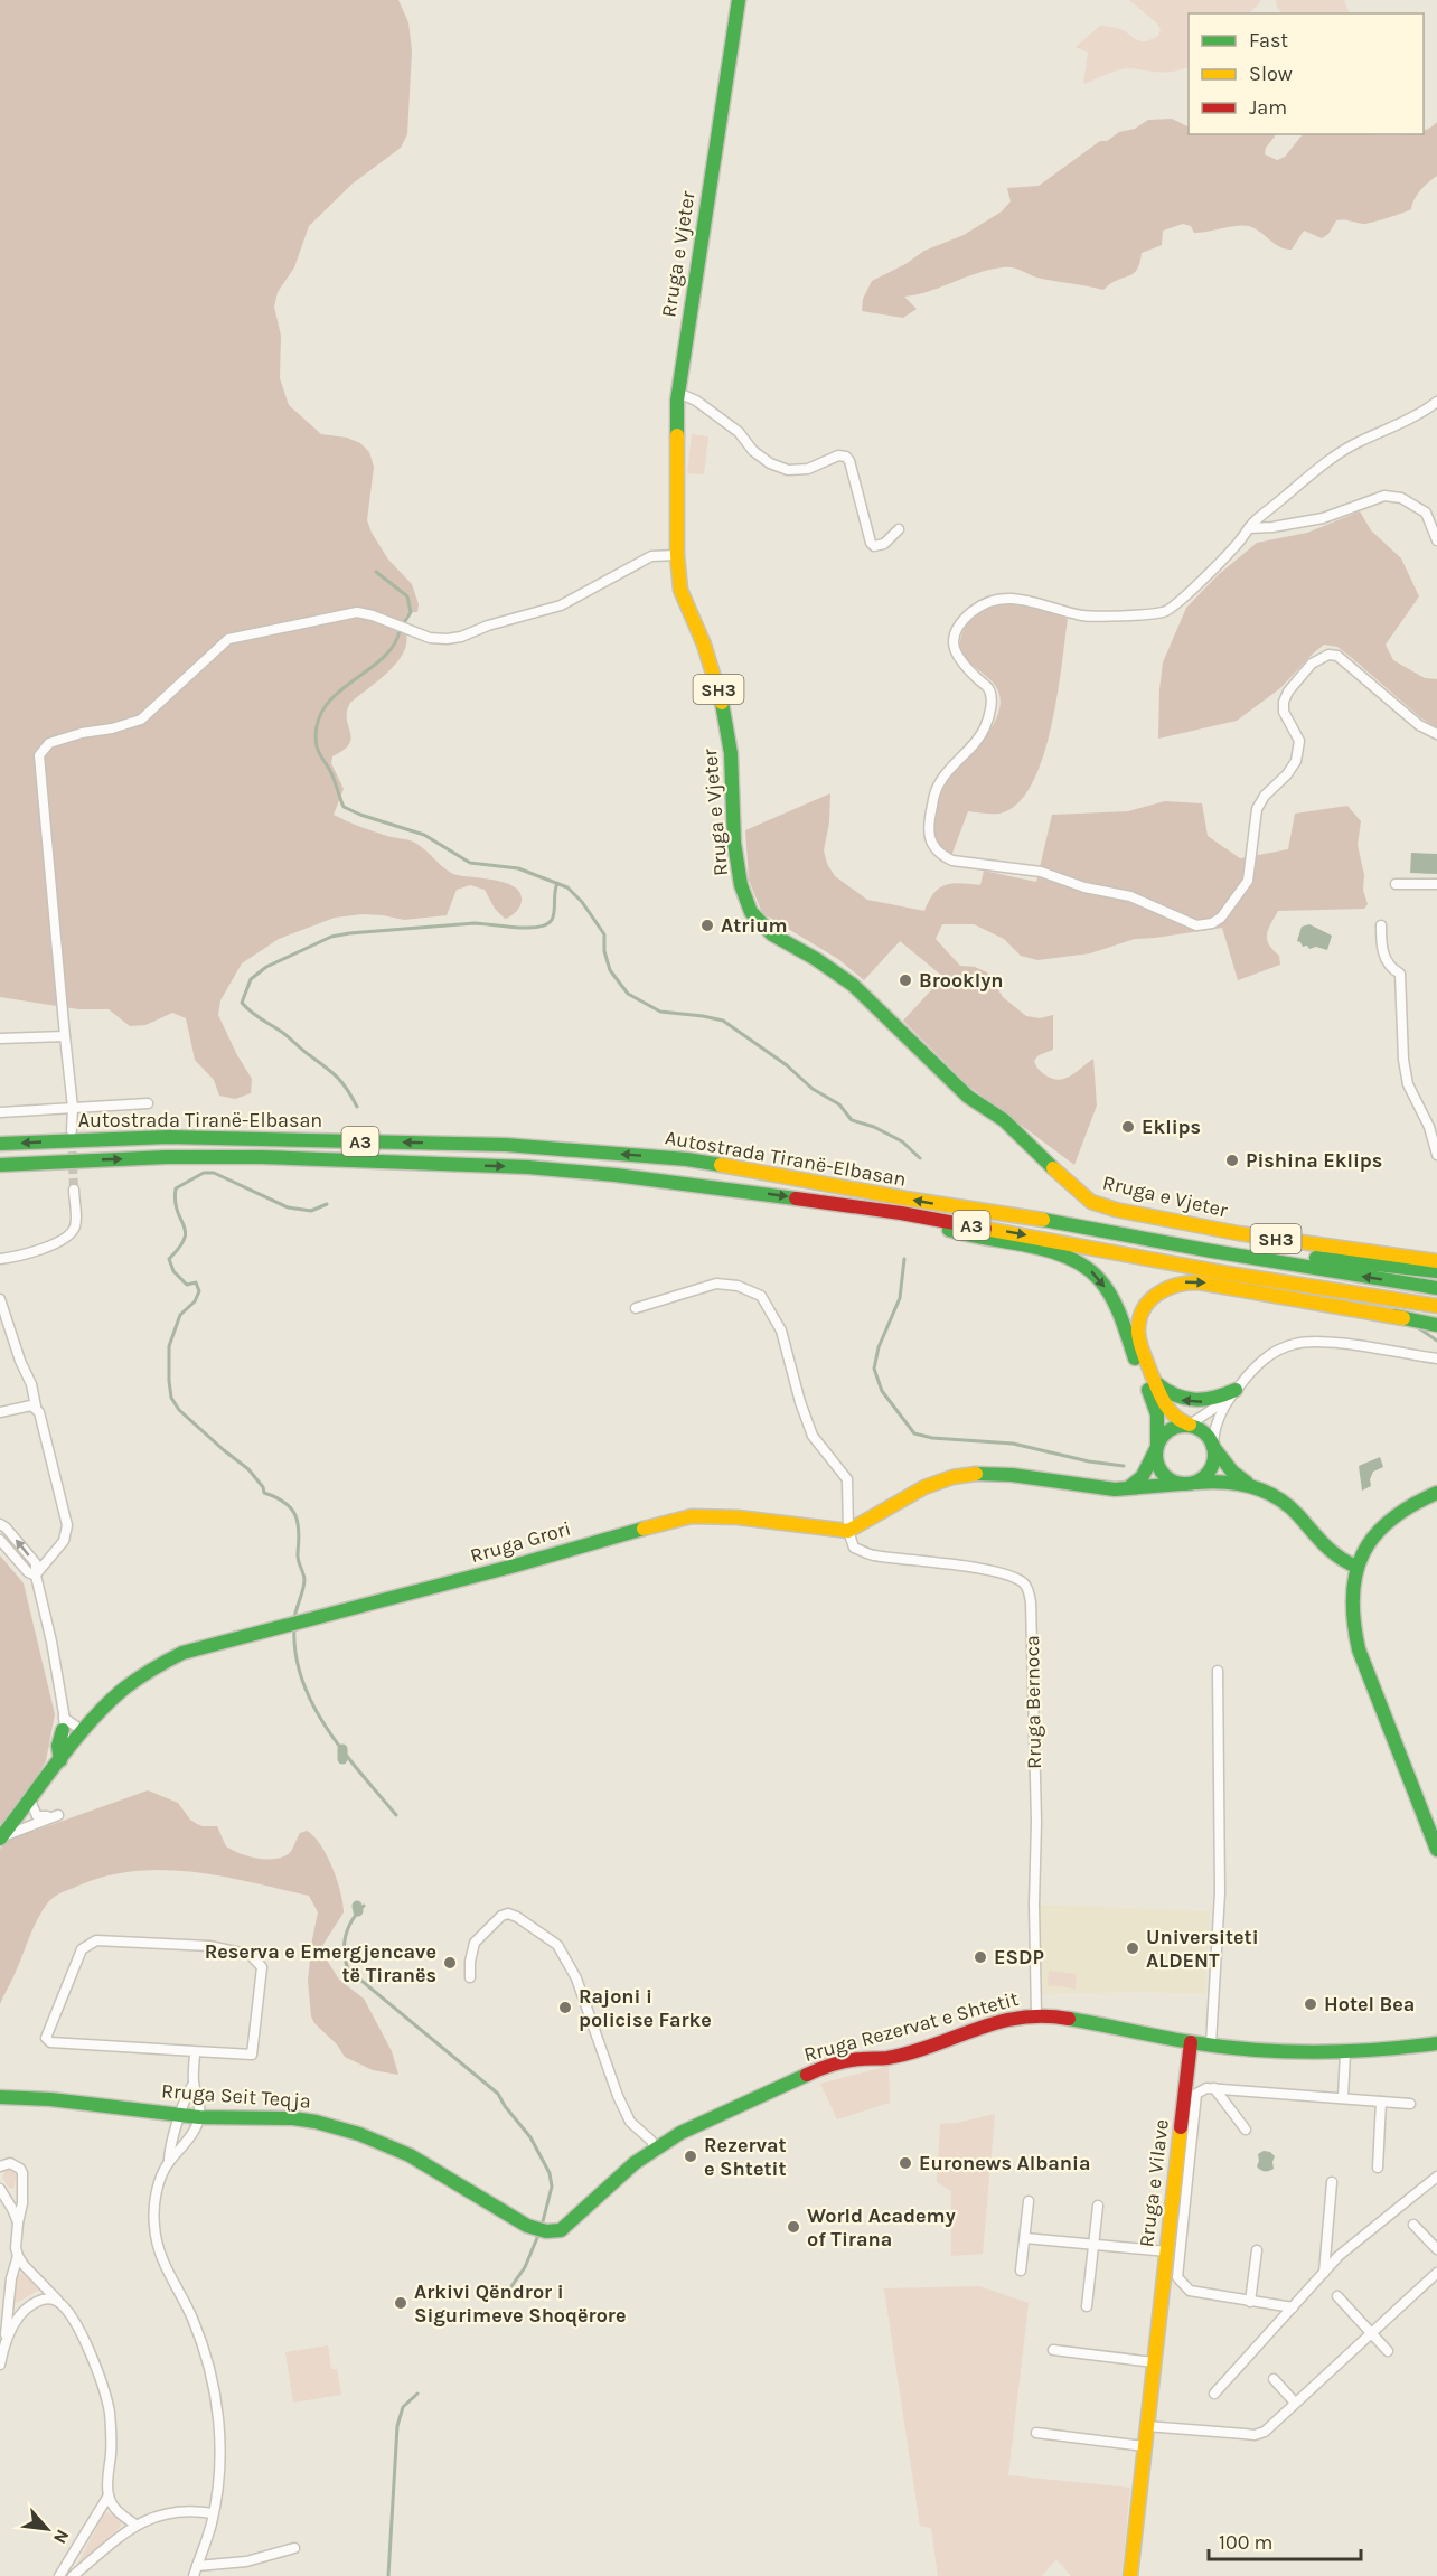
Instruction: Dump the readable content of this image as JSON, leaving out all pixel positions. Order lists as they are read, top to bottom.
{
  "streets": {
    "main road": [
      "Rruga e Vjeter",
      "SH3",
      "Autostrada Tiranë-Elbasan",
      "A3",
      "Rruga Grori",
      "Rruga Rezervat e Shtetit",
      "Rruga Seit Teqja",
      "Rruga e Vilave"
    ],
    "street": ["Rruga Bernoca"]
  },
  "crossings": [
    ["Rruga Grori", "Rruga Bernoca"],
    ["Rruga Bernoca", "Rruga Rezervat e Shtetit"],
    ["Rruga Rezervat e Shtetit", "Rruga Seit Teqja"],
    ["Rruga Rezervat e Shtetit", "Rruga e Vilave"]
  ],
  "places": [
    "Atrium",
    "Brooklyn",
    "Eklips",
    "Pishina Eklips",
    "Universiteti ALDENT",
    "ESDP",
    "Reserva e Emergjencave të Tiranës",
    "Hotel Bea",
    "Rajoni i policise Farke",
    "Rezervat e Shtetit",
    "Euronews Albania",
    "World Academy of Tirana",
    "Arkivi Qëndror i Sigurimeve Shoqërore"
  ],
  "legend": ["Fast", "Slow", "Jam"],
  "scale_bar": "100 m",
  "north": "bottom right"
}
